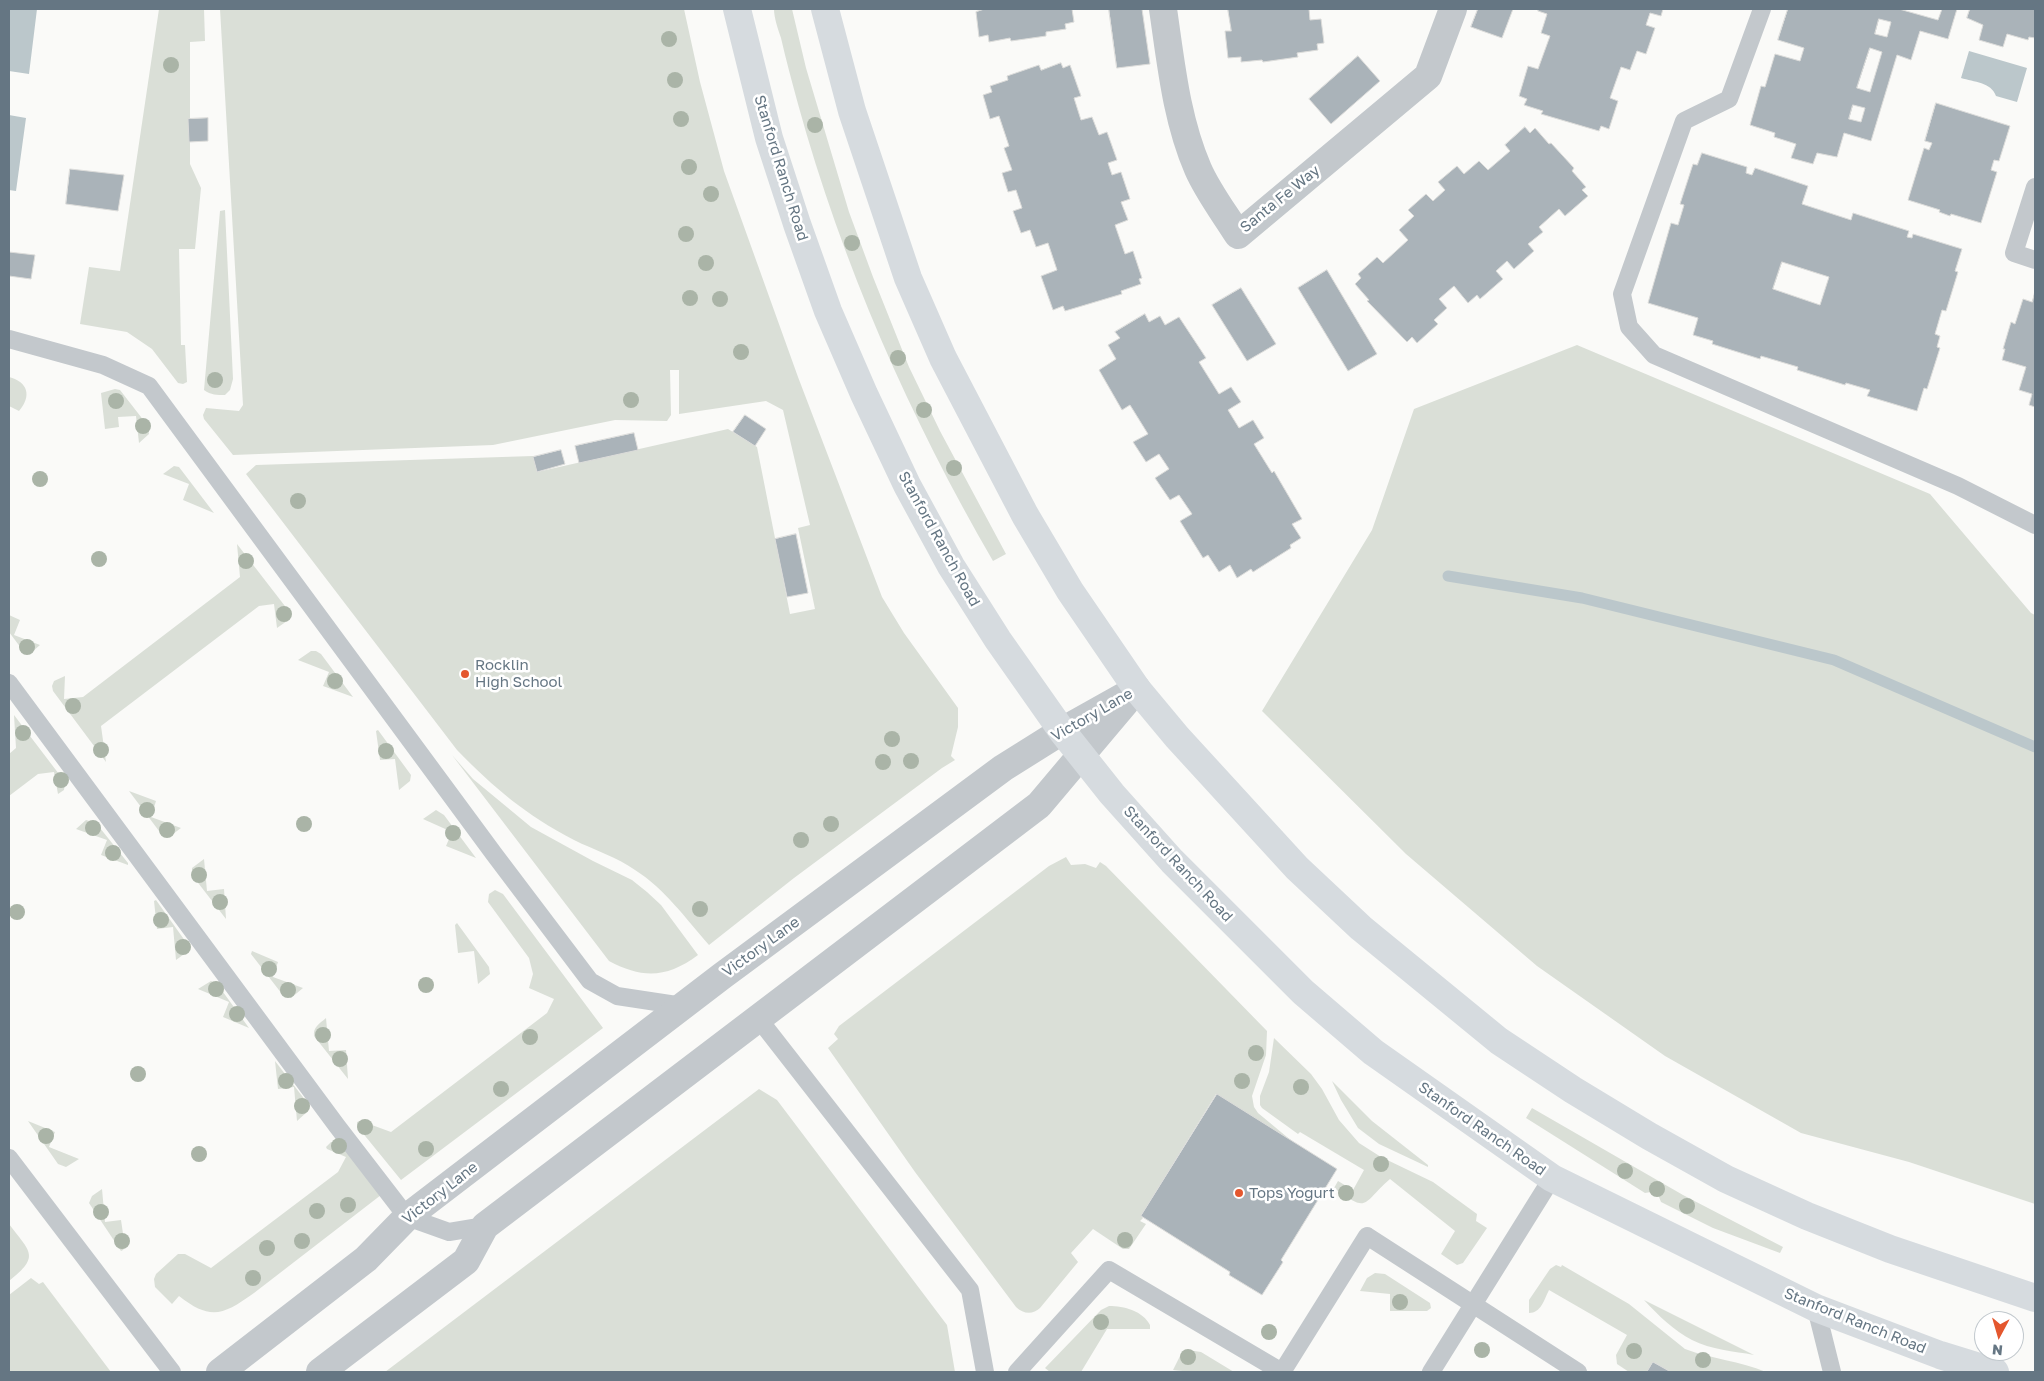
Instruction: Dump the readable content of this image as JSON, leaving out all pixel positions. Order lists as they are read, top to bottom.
{
  "streets": {
    "main road": ["Stanford Ranch Road"],
    "street": ["Santa Fe Way", "Victory Lane"]
  },
  "crossings": [
    ["Stanford Ranch Road", "Victory Lane"]
  ],
  "places": ["Rocklin High School", "Tops Yogurt"],
  "north": "bottom"
}
